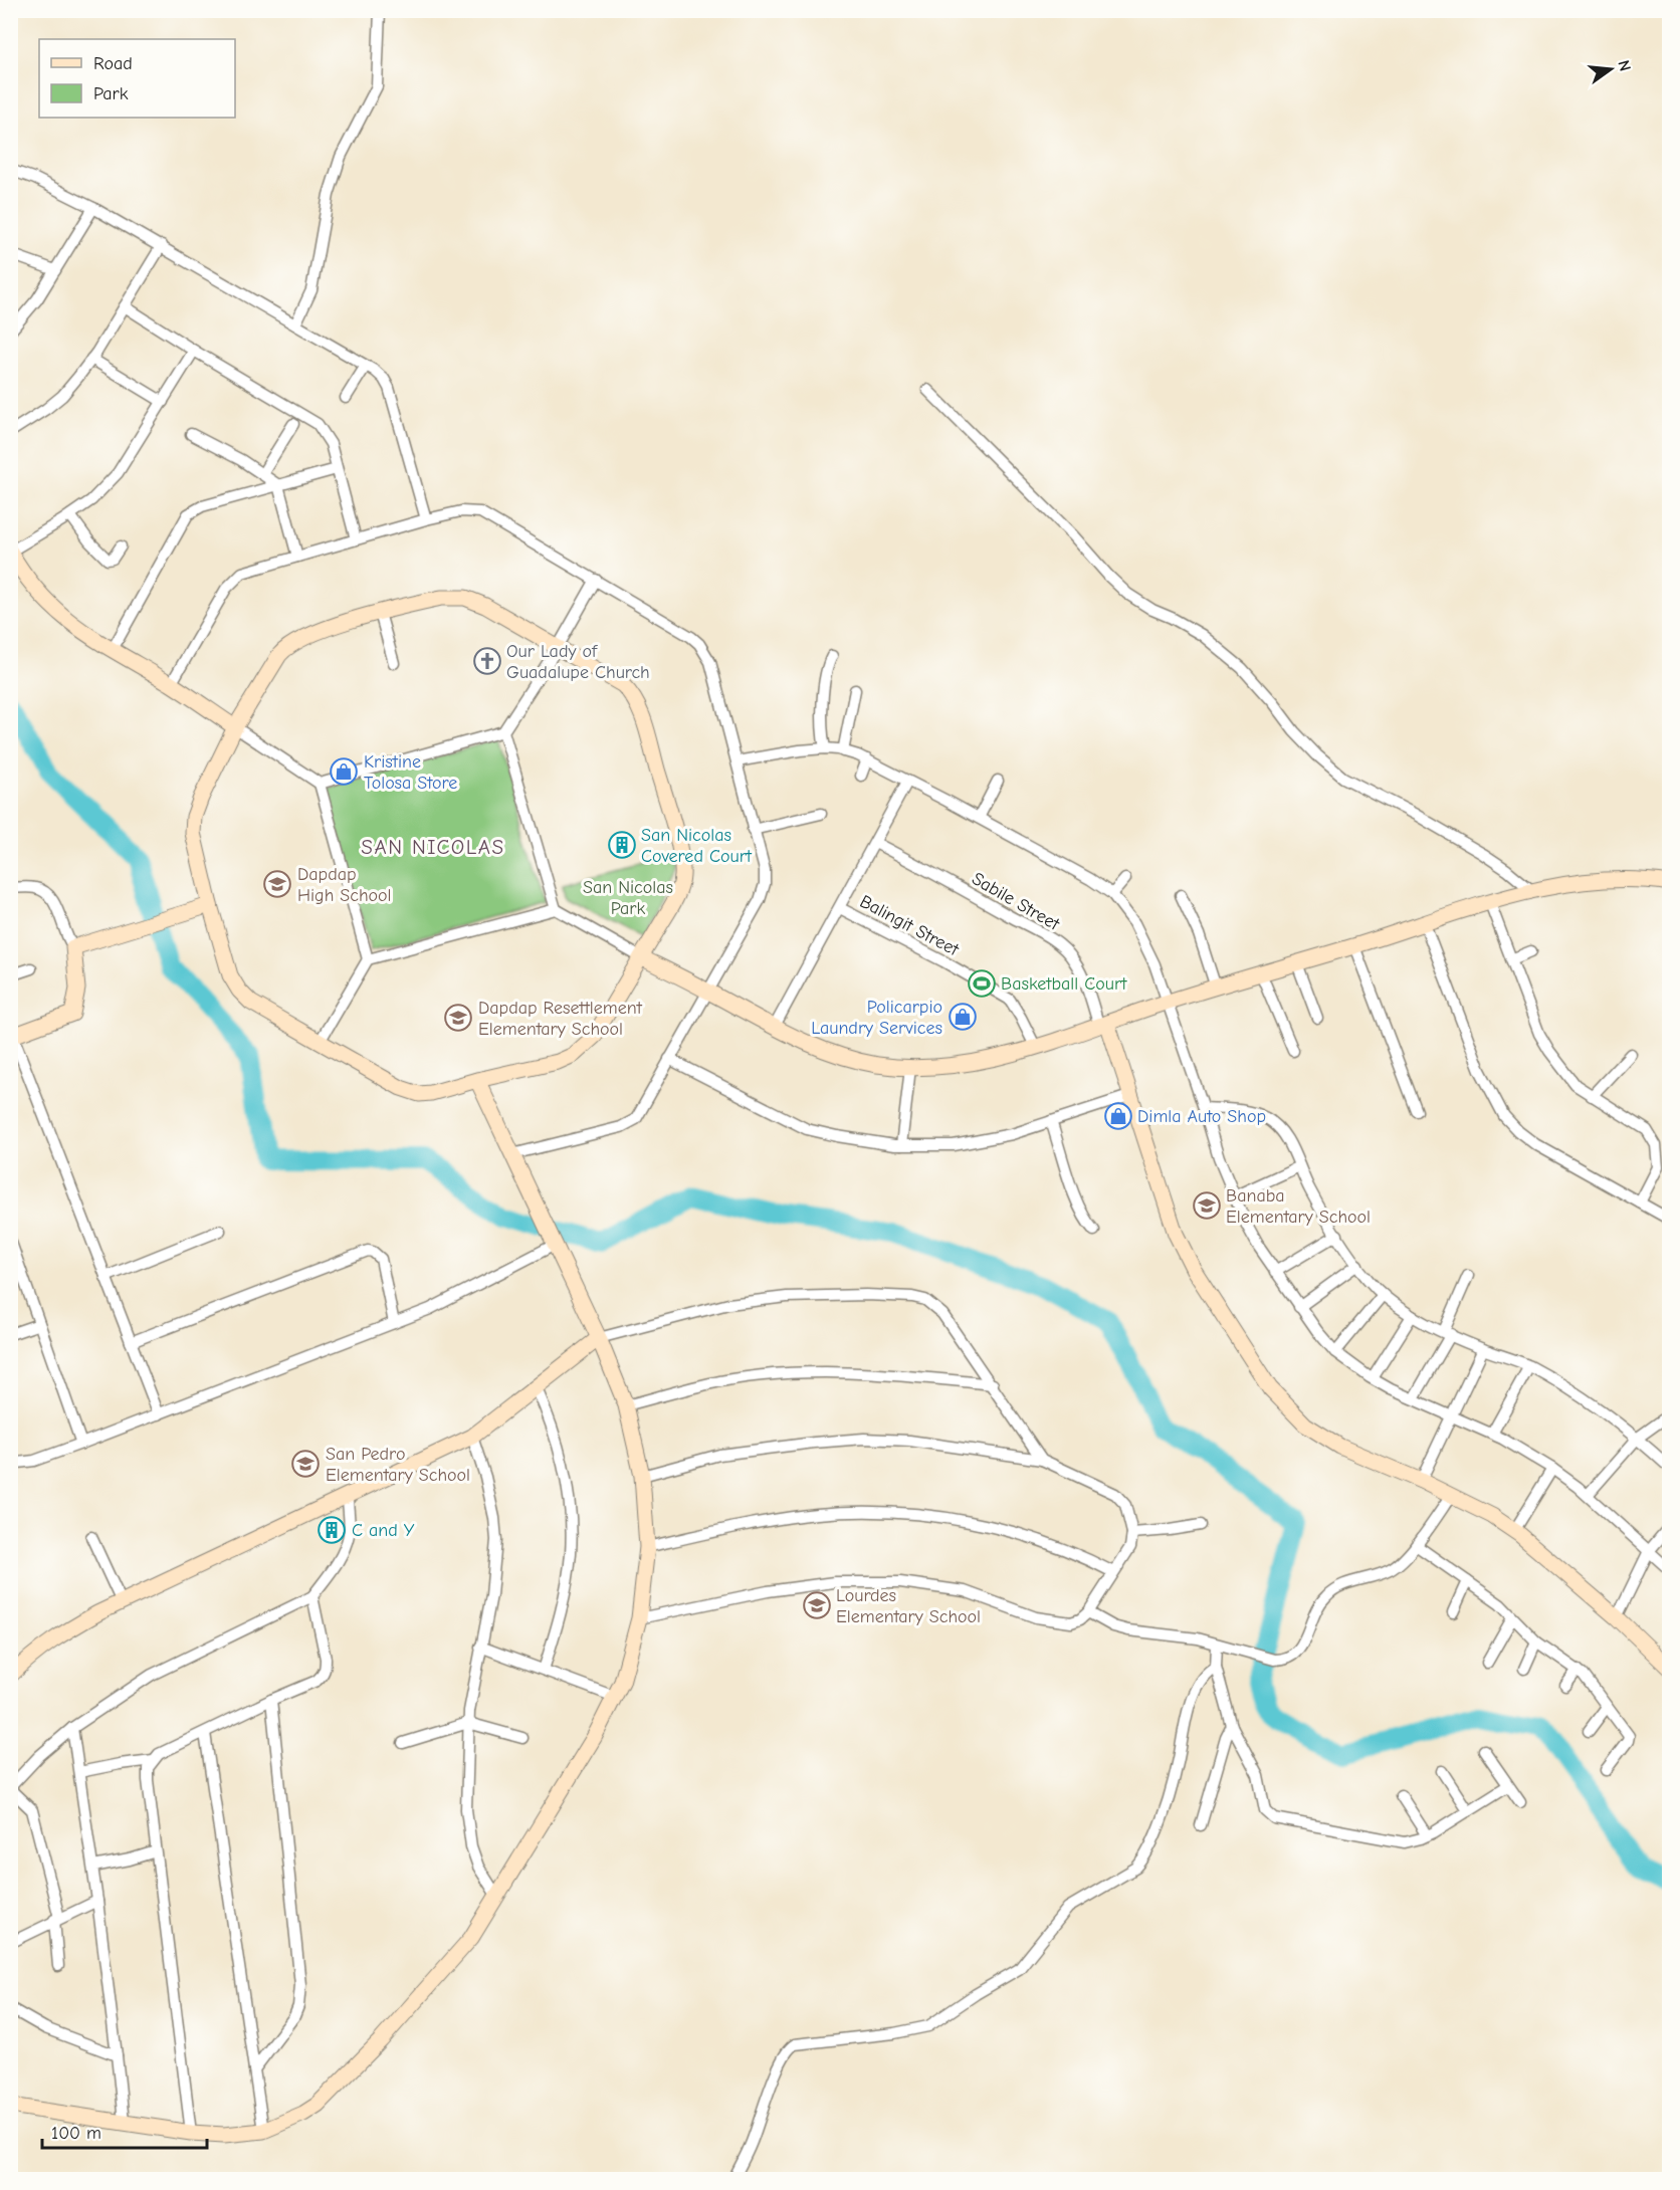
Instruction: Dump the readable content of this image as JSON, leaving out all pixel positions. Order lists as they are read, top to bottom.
{
  "streets": {
    "street": ["Sabile Street", "Balingit Street"]
  },
  "districts": ["SAN NICOLAS"],
  "parks": ["San Nicolas Park"],
  "places": {
    "church": ["Our Lady of Guadalupe Church"],
    "shop": ["Kristine Tolosa Store", "Policarpio Laundry Services", "Dimla Auto Shop"],
    "building": ["San Nicolas Covered Court", "C and Y"],
    "school or university": [
      "Dapdap High School",
      "Dapdap Resettlement Elementary School",
      "Banaba Elementary School",
      "San Pedro Elementary School",
      "Lourdes Elementary School"
    ],
    "sports": ["Basketball Court"]
  },
  "legend": ["Road", "Park"],
  "scale_bar": "100 m",
  "north": "right"
}
